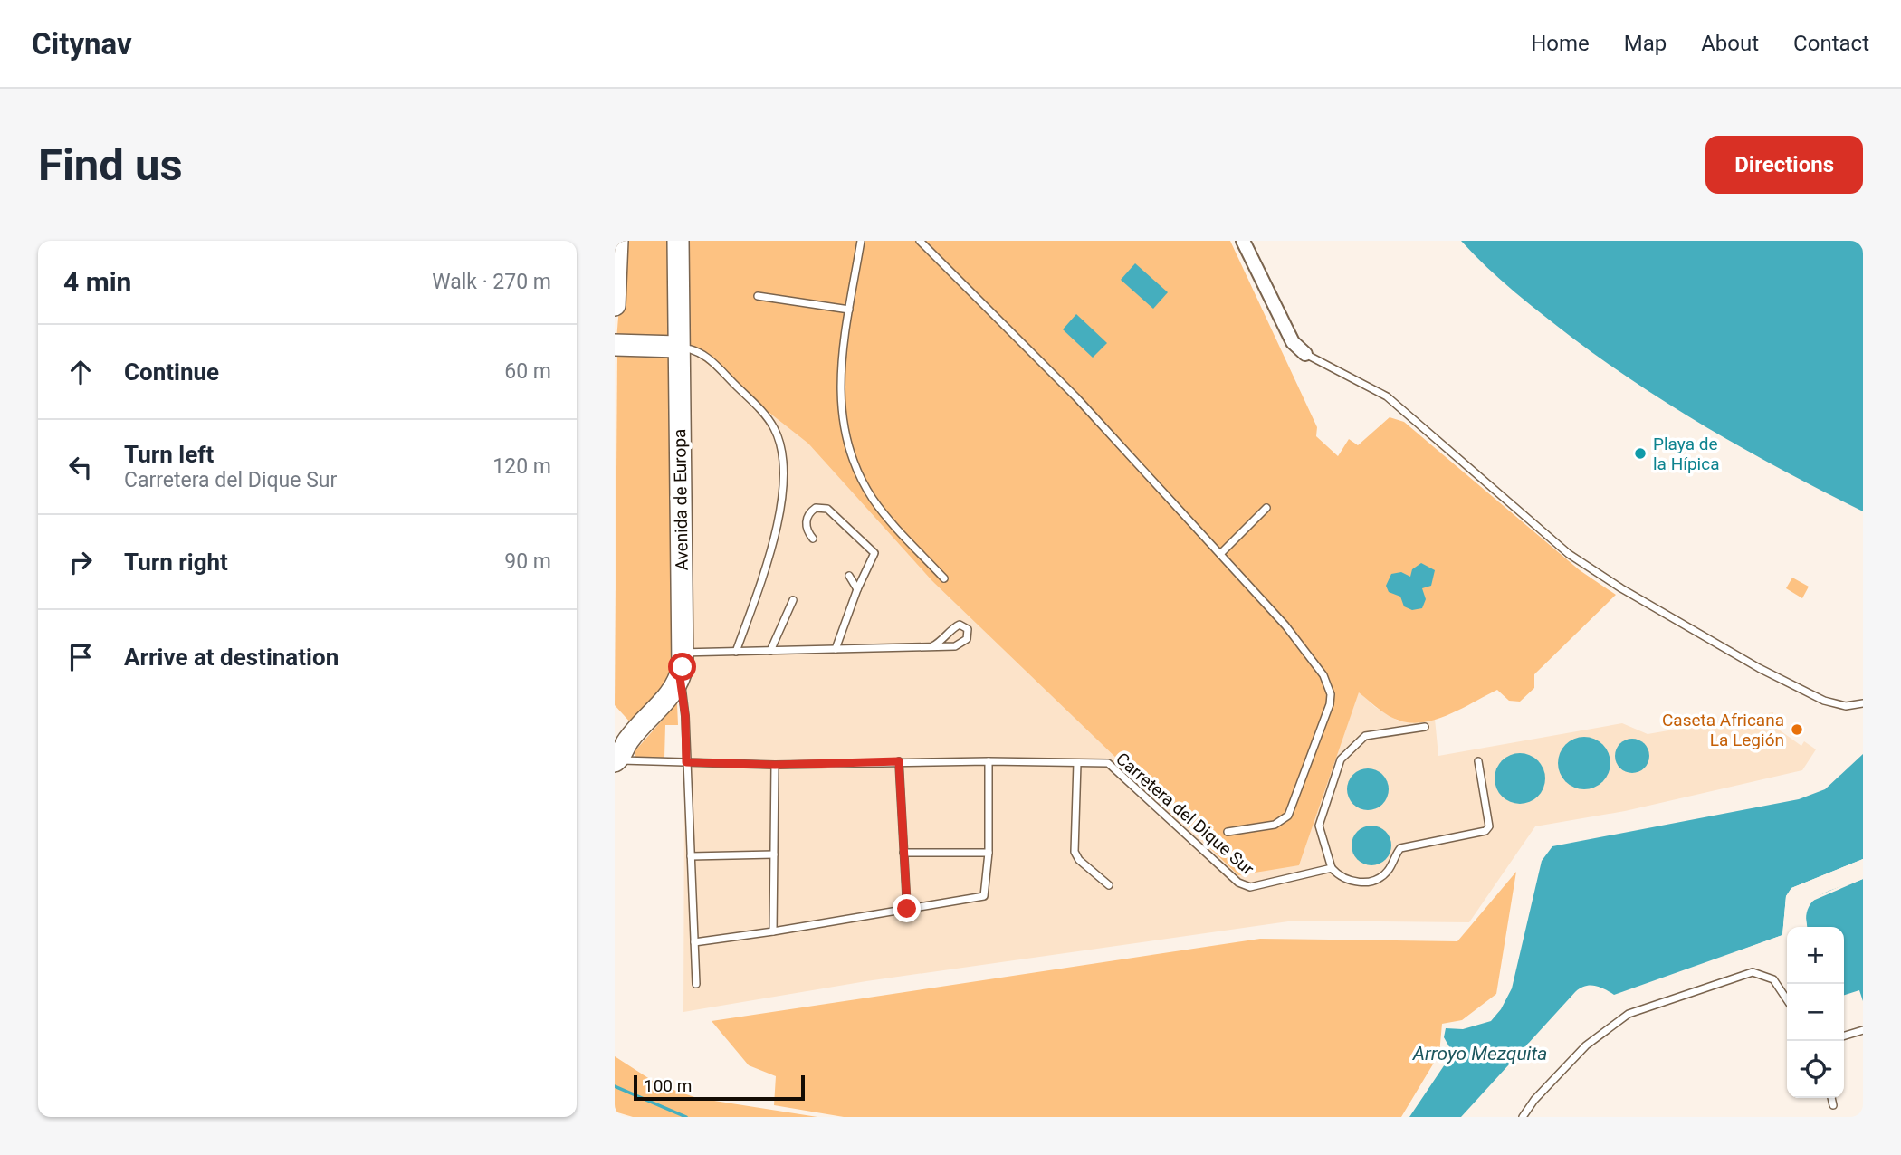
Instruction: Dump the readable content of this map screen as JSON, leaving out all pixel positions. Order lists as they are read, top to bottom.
{
  "streets": {
    "main road": ["Avenida de Europa"],
    "lane": ["Carretera del Dique Sur"]
  },
  "crossings": [
    ["Avenida de Europa", "Carretera del Dique Sur"]
  ],
  "water": ["Arroyo Mezquita"],
  "places": ["Playa de la Hípica", "Caseta Africana La Legión"],
  "scale_bar": "100 m",
  "page": {
    "header": "Citynav",
    "nav": [
      "Home",
      "Map",
      "About",
      "Contact"
    ],
    "buttons": "Directions",
    "title": "Find us",
    "heading": ["4 min", "Walk · 270 m"],
    "list": [
      ["Continue", "60 m"],
      ["Turn left", "Carretera del Dique Sur", "120 m"],
      ["Turn right", "90 m"],
      "Arrive at destination"
    ],
    "map_buttons": ["+", "−"],
    "scale": "100 m"
  }
}
